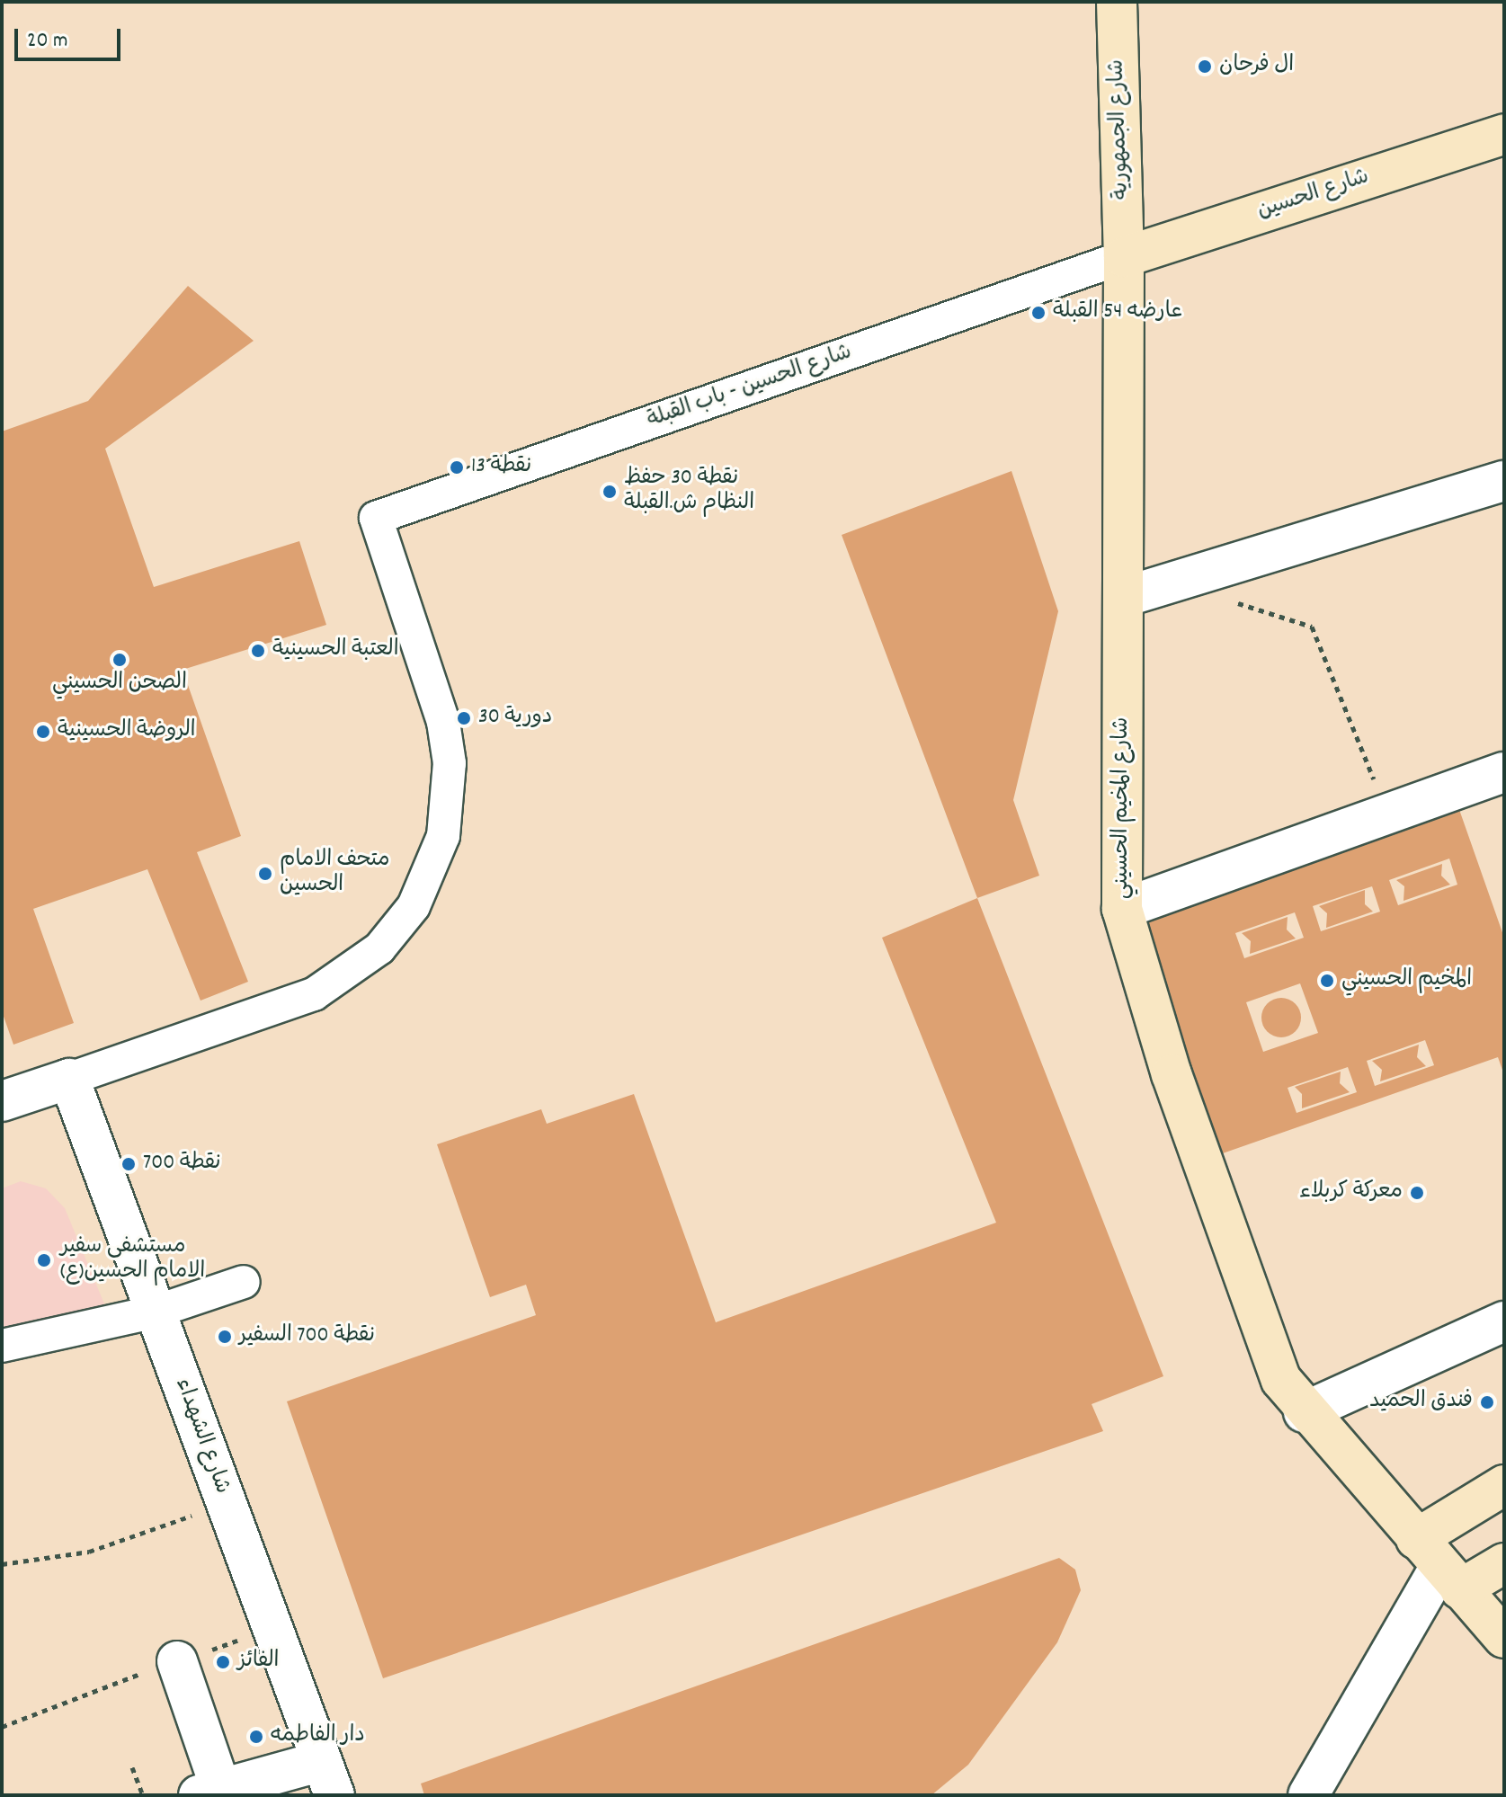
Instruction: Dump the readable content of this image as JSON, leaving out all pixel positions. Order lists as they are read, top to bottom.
{
  "streets": {
    "main road": ["شارع الجمهورية", "شارع الحسين", "شارع المخيم الحسيني"],
    "street": ["شارع الحسين - باب القبلة", "شارع الشهداء"]
  },
  "crossings": [
    ["شارع الجمهورية", "شارع الحسين"],
    ["شارع الجمهورية", "شارع الحسين - باب القبلة"],
    ["شارع الجمهورية", "شارع المخيم الحسيني"],
    ["شارع الحسين", "شارع الحسين - باب القبلة"],
    ["شارع الحسين", "شارع المخيم الحسيني"],
    ["شارع الحسين - باب القبلة", "شارع المخيم الحسيني"],
    ["شارع الحسين - باب القبلة", "شارع الشهداء"]
  ],
  "places": [
    "ال فرحان",
    "عارضه 54 القبلة",
    "نقطة 13",
    "نقطة 30 حفظ النظام ش.القبلة",
    "العتبة الحسينية",
    "الصحن الحسيني",
    "دورية 30",
    "الروضة الحسينية",
    "متحف الامام الحسين",
    "المخيم الحسيني",
    "نقطة 700",
    "معركة كربلاء",
    "مستشفى سفير الامام الحسين(ع)",
    "نقطة 700 السفير",
    "فندق الحميد",
    "الفائز",
    "دار الفاطمه"
  ],
  "scale_bar": "20 m"
}
